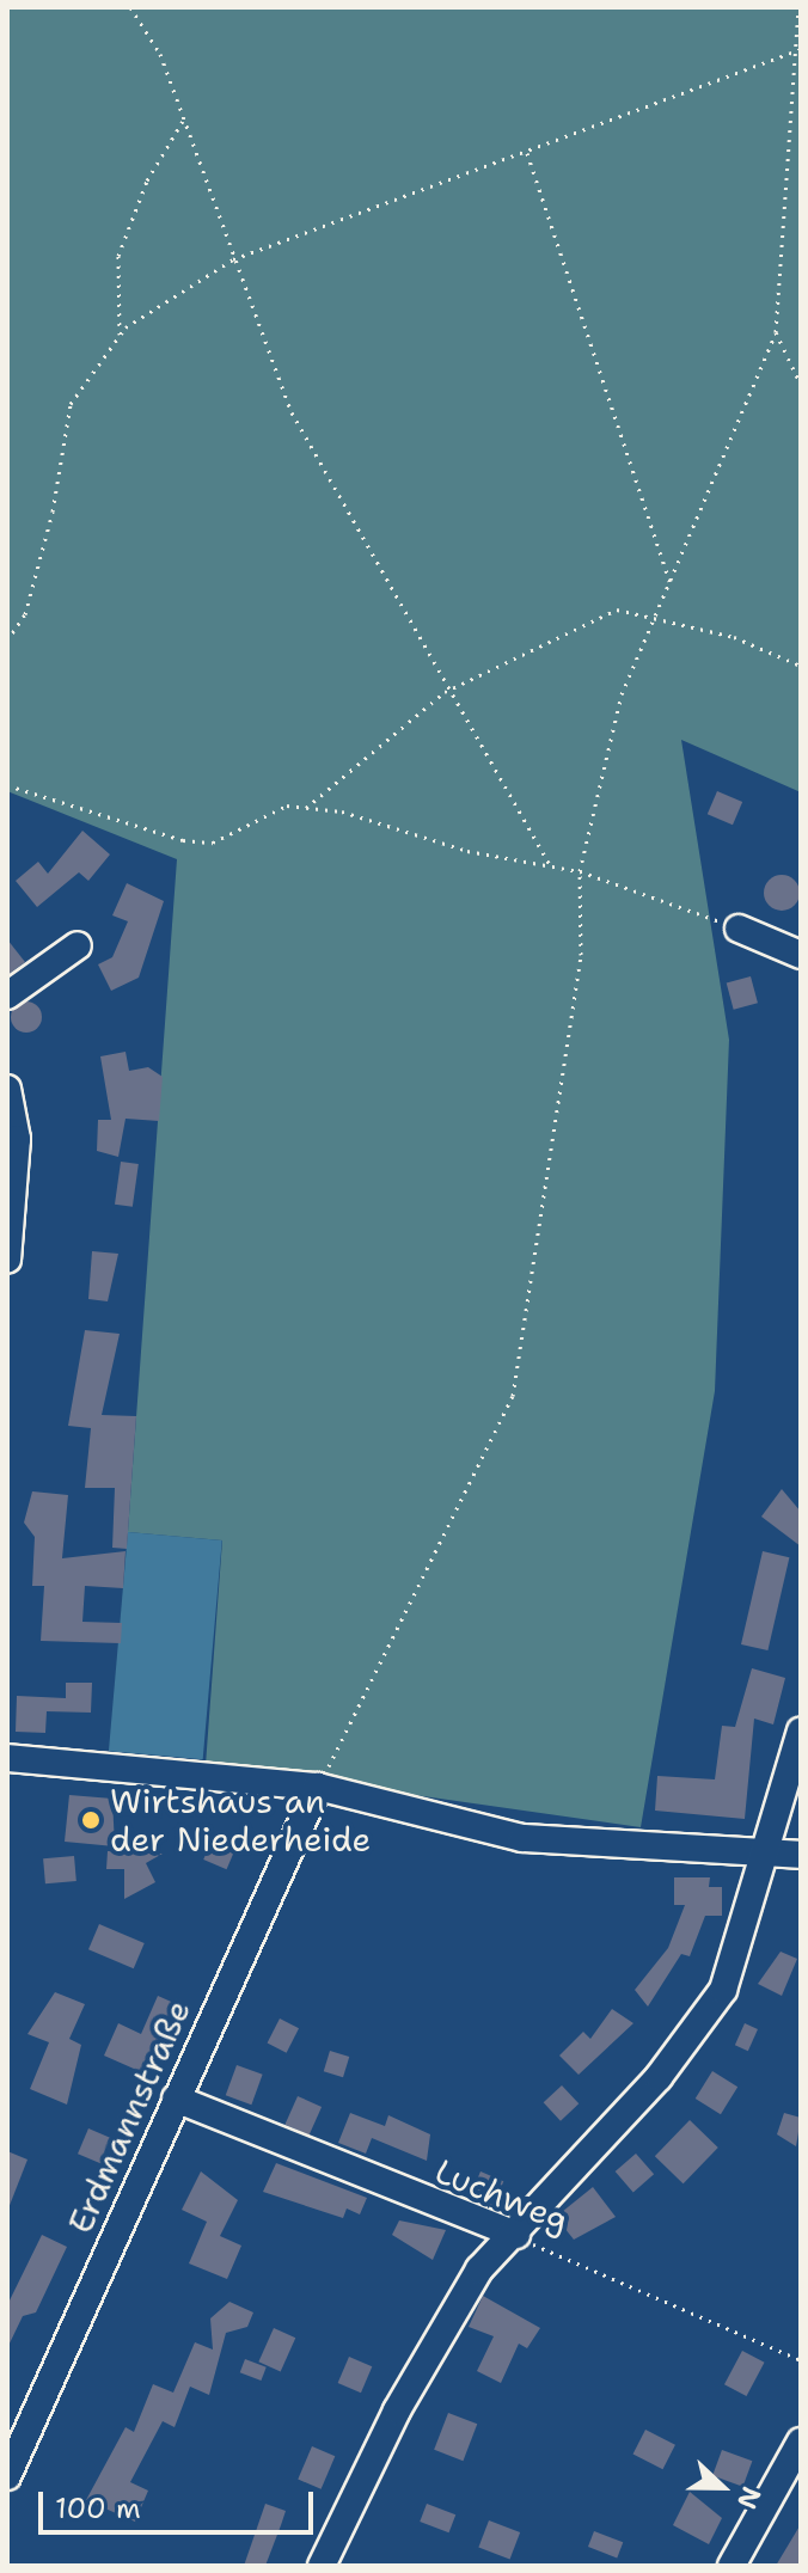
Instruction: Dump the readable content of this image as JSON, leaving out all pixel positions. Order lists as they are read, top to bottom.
{
  "streets": {
    "street": ["Erdmannstraße", "Luchweg"]
  },
  "crossings": [
    ["Erdmannstraße", "Luchweg"]
  ],
  "places": ["Wirtshaus an der Niederheide"],
  "scale_bar": "100 m",
  "north": "right"
}
